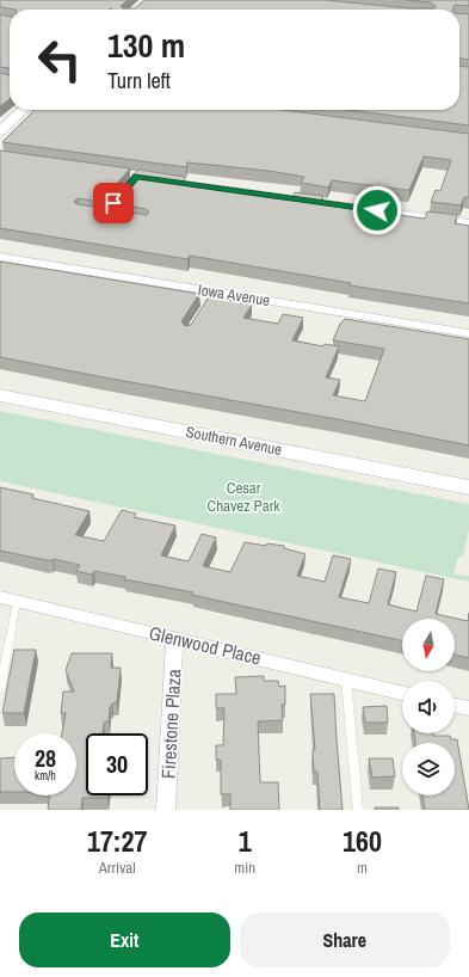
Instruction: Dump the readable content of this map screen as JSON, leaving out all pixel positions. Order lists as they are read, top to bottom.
{
  "streets": {
    "street": [
      "Iowa Avenue",
      "Southern Avenue",
      "Glenwood Place",
      "Firestone Plaza"
    ]
  },
  "crossings": [
    ["Glenwood Place", "Firestone Plaza"]
  ],
  "parks": ["Cesar Chavez Park"],
  "north": "bottom",
  "page": {
    "turn": ["130 m", "Turn left"],
    "speed": "28 km/h",
    "limit": "30",
    "eta": [
      "17:27",
      "Arrival",
      "1",
      "min",
      "160",
      "m"
    ],
    "buttons": ["Exit", "Share"]
  }
}
